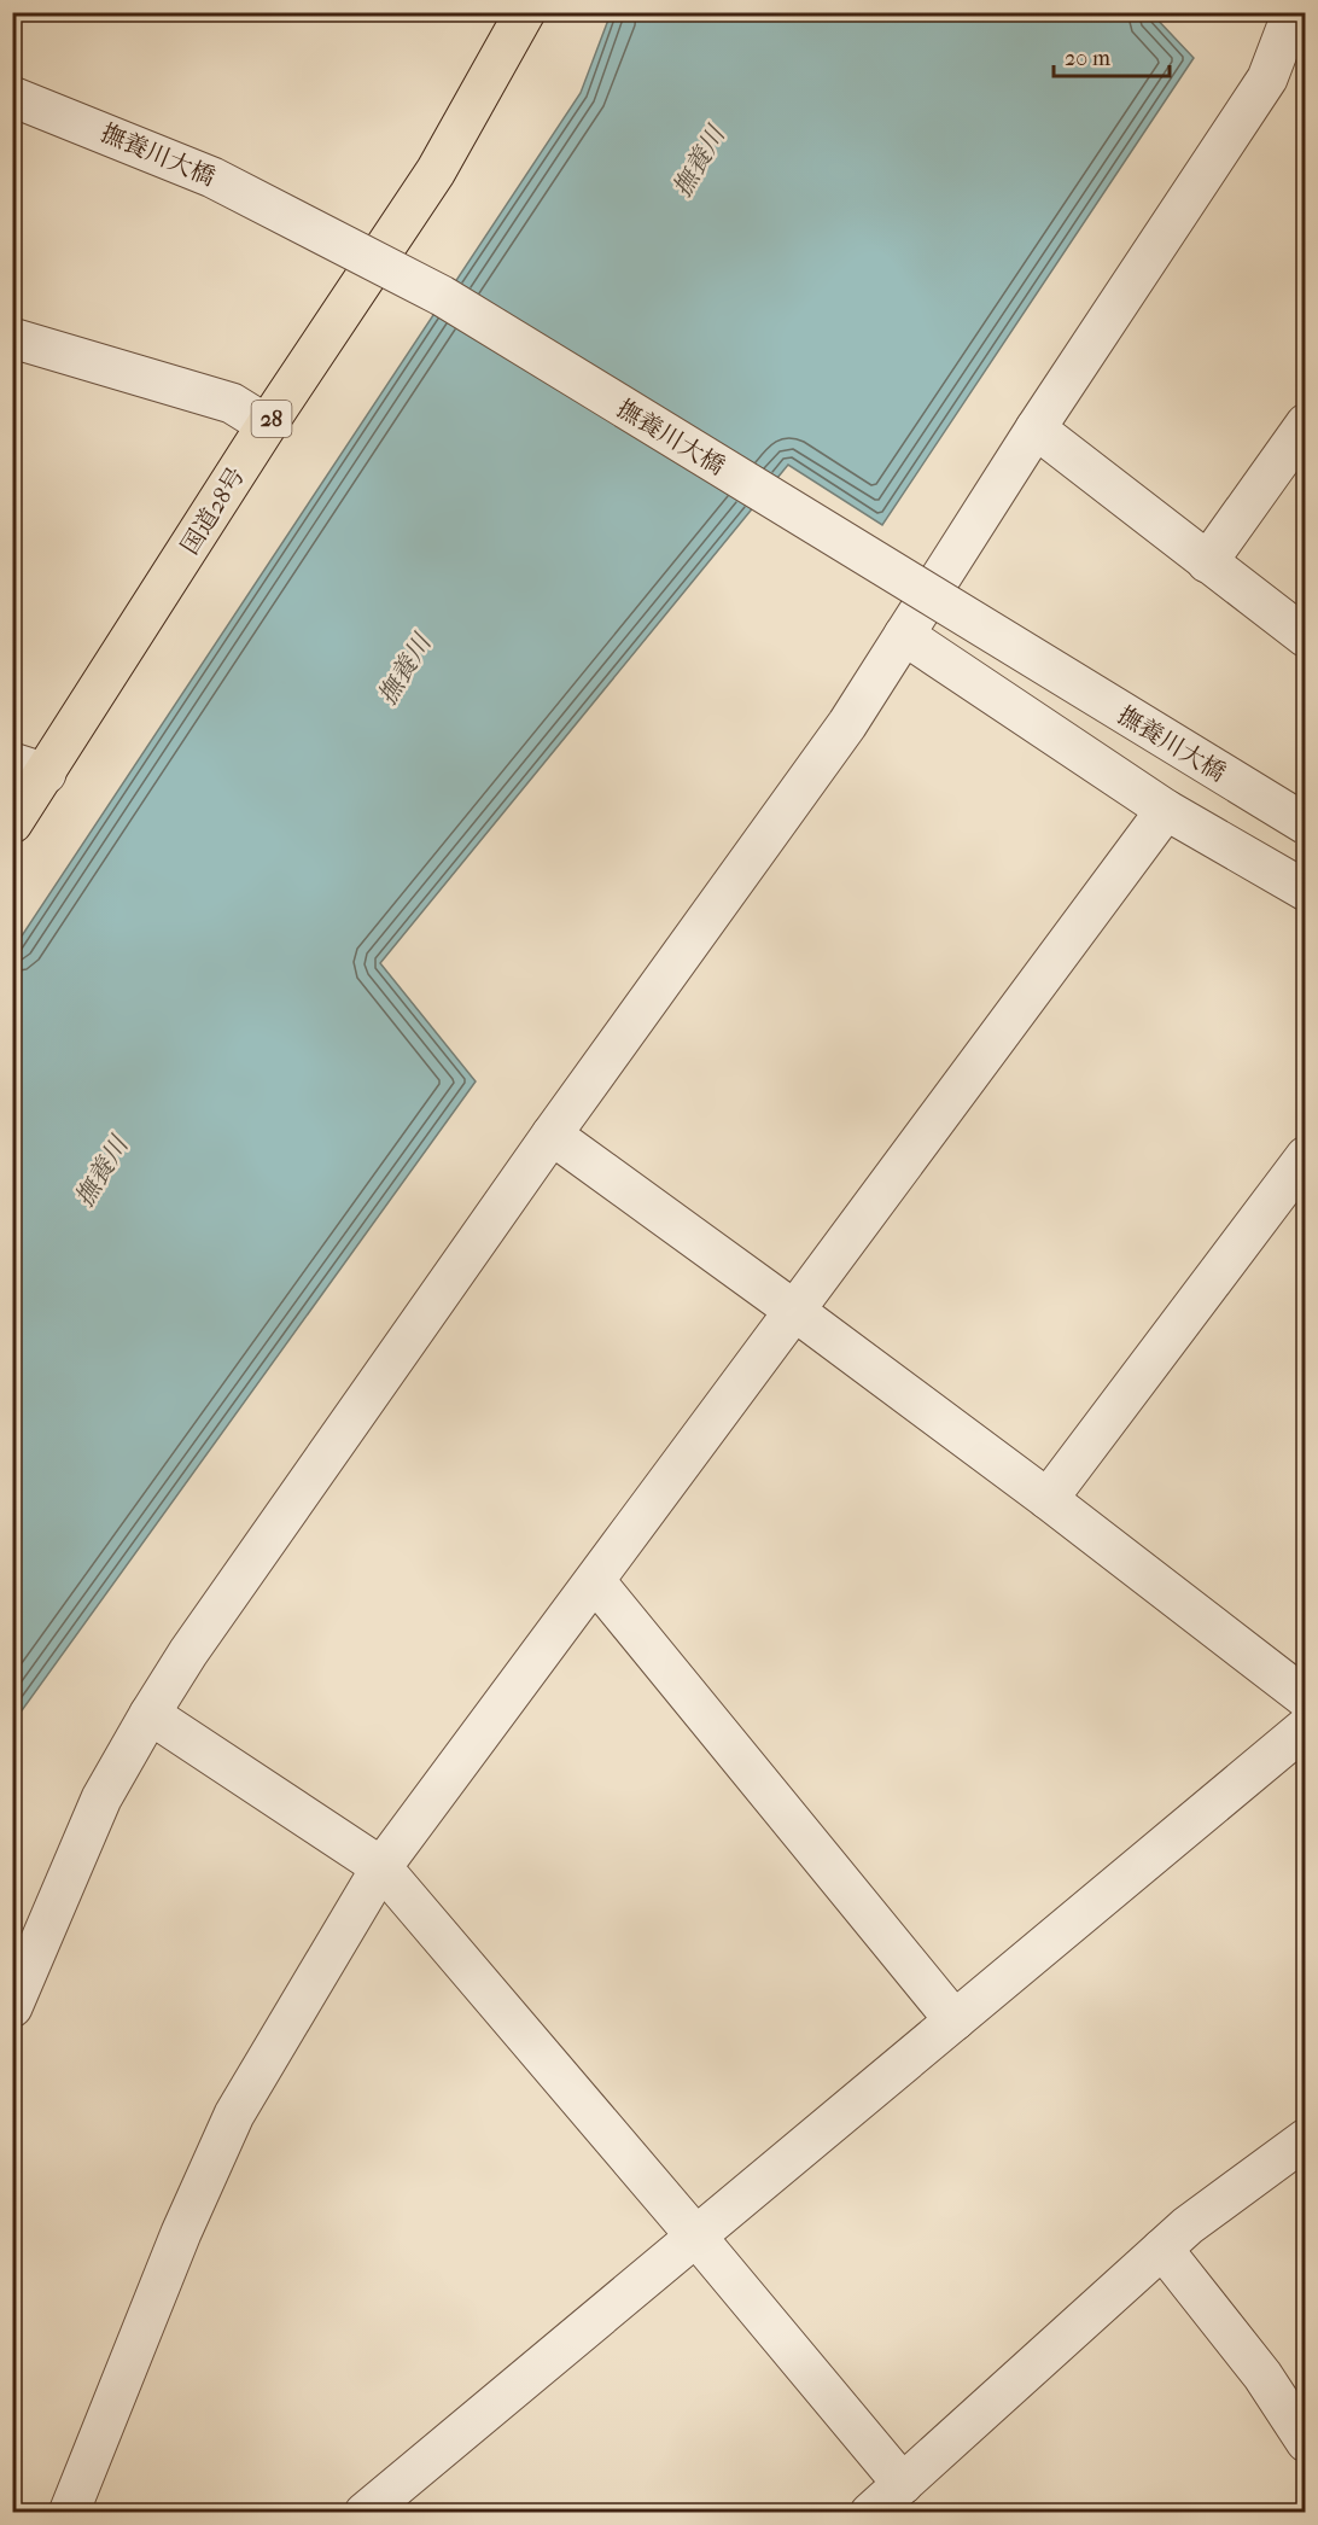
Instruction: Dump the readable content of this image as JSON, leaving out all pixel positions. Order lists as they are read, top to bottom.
{
  "streets": {
    "highway": ["28", "国道28号"],
    "street": ["撫養川大橋"]
  },
  "water": ["撫養川"],
  "scale_bar": "20 m"
}
